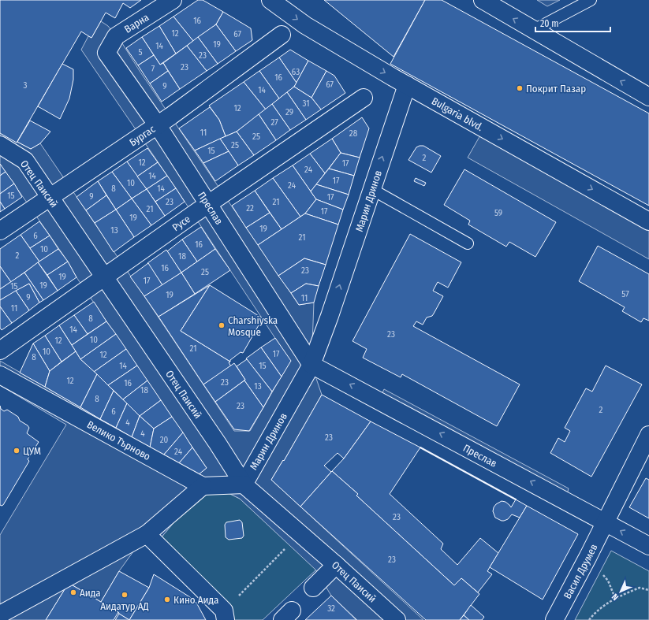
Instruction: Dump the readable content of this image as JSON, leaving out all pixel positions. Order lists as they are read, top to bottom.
{
  "streets": {
    "street": [
      "Варна",
      "Bulgaria blvd.",
      "Бургас",
      "Отец Паисий",
      "Марин Дринов",
      "Преслав",
      "Русе",
      "Велико Търново",
      "Васил Друмев"
    ]
  },
  "crossings": [
    ["Варна", "Преслав"],
    ["Bulgaria blvd.", "Марин Дринов"],
    ["Бургас", "Отец Паисий"],
    ["Бургас", "Преслав"],
    ["Отец Паисий", "Марин Дринов"],
    ["Отец Паисий", "Русе"],
    ["Марин Дринов", "Преслав"],
    ["Преслав", "Русе"],
    ["Преслав", "Васил Друмев"]
  ],
  "one_way": ["Марин Дринов", "Преслав"],
  "places": [
    "Покрит Пазар",
    "Charshiyska Mosque",
    "ЦУМ",
    "Аида",
    "Аидатур АД",
    "Кино Аида"
  ],
  "house_numbers": [
    "16",
    "12",
    "67",
    "19",
    "14",
    "5",
    "23",
    "23",
    "7",
    "63",
    "16",
    "67",
    "3",
    "9",
    "14",
    "31",
    "12",
    "29",
    "27",
    "11",
    "28",
    "25",
    "25",
    "15",
    "2",
    "12",
    "17",
    "24",
    "14",
    "17",
    "10",
    "24",
    "8",
    "14",
    "15",
    "9",
    "17",
    "23",
    "21",
    "22",
    "21",
    "17",
    "59",
    "19",
    "19",
    "13",
    "6",
    "21",
    "16",
    "10",
    "2",
    "18",
    "16",
    "23",
    "25",
    "19",
    "17",
    "19",
    "15",
    "57",
    "19",
    "9",
    "11",
    "11",
    "8",
    "14",
    "23",
    "10",
    "12",
    "21",
    "10",
    "17",
    "12",
    "8",
    "14",
    "15",
    "12",
    "23",
    "16",
    "13",
    "18",
    "8",
    "23",
    "2",
    "6",
    "4",
    "4",
    "23",
    "20",
    "24",
    "23",
    "23",
    "32"
  ],
  "scale_bar": "20 m",
  "north": "bottom left"
}
